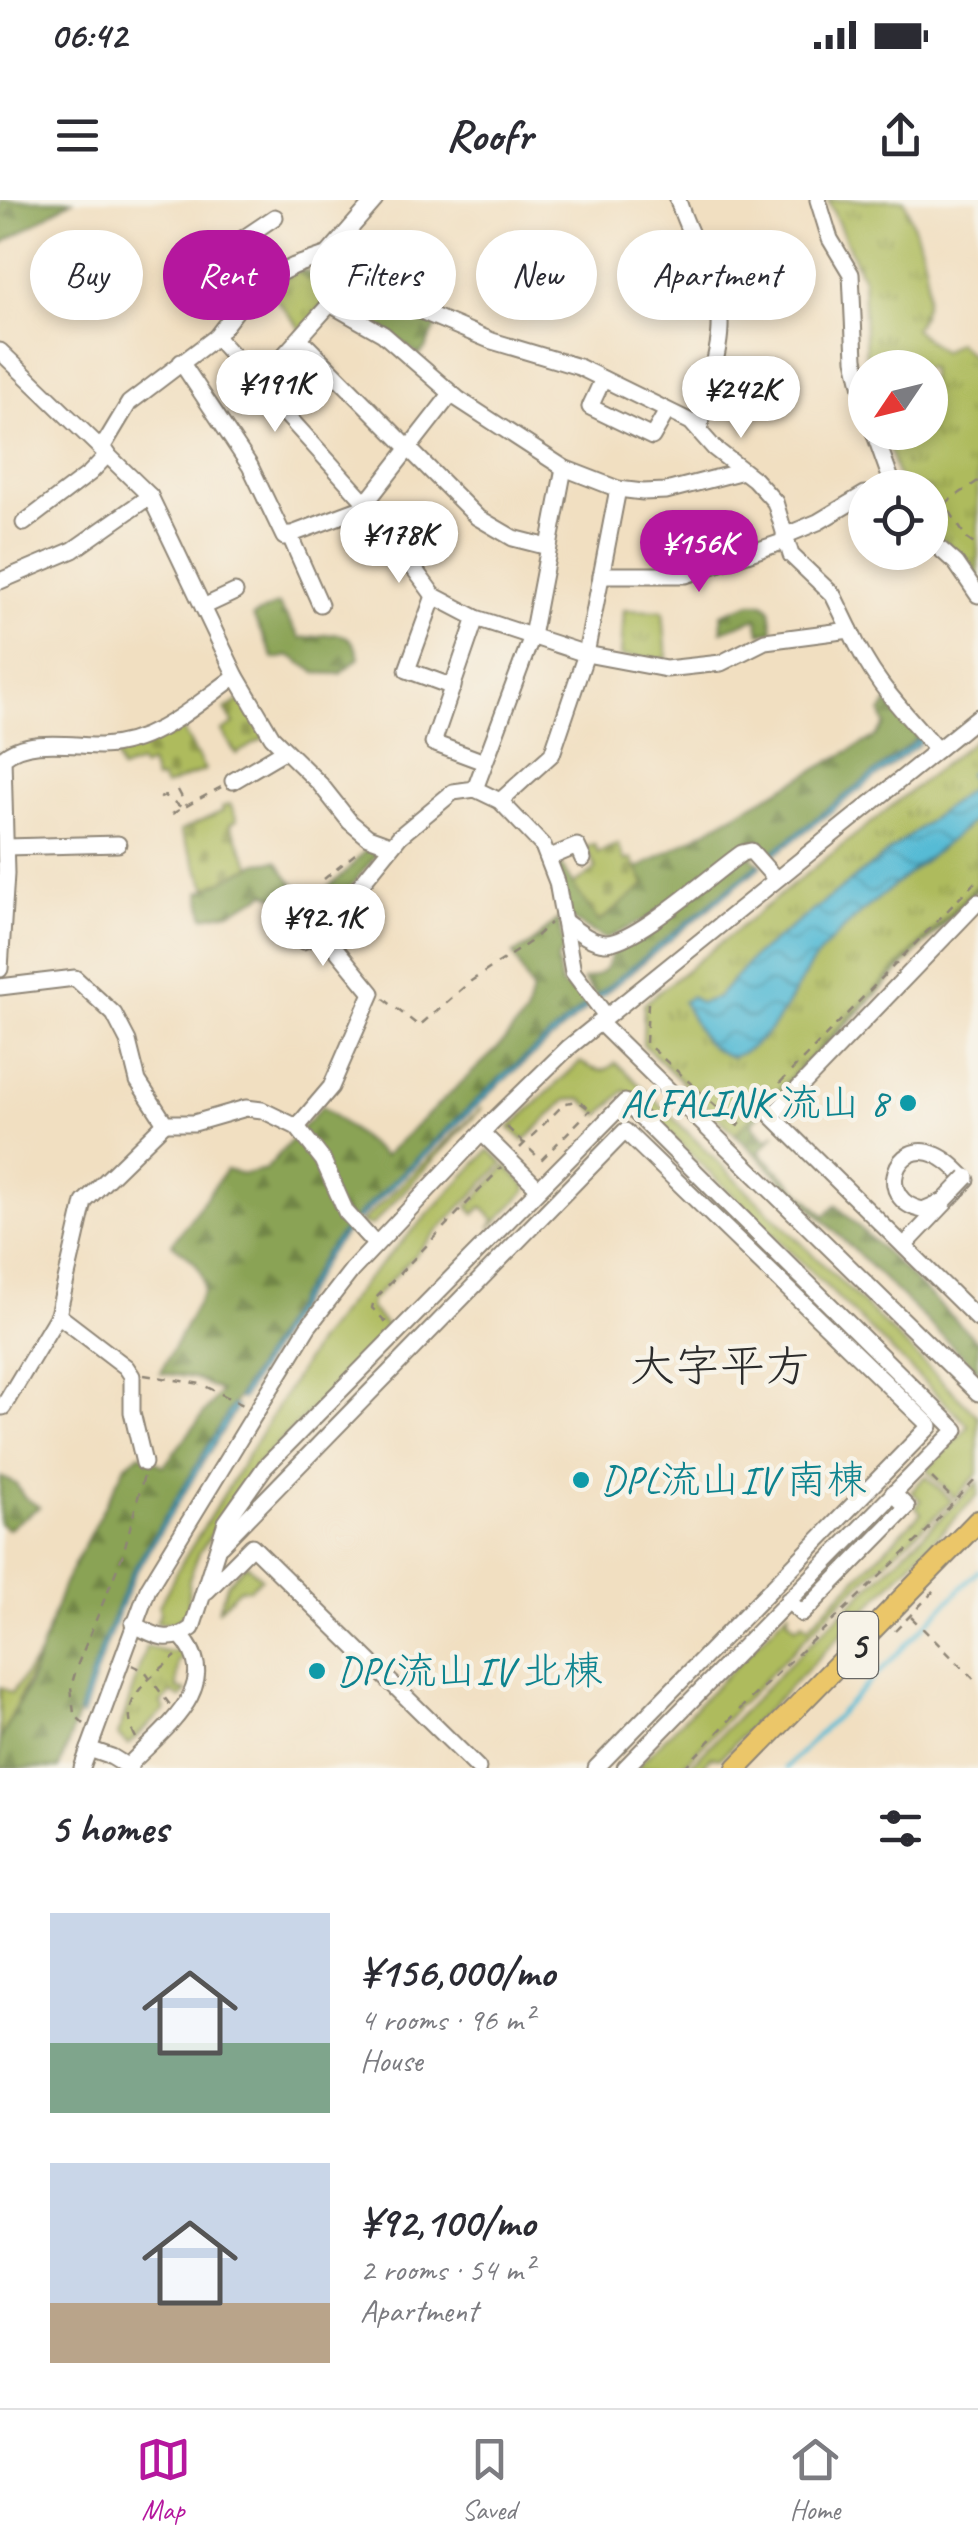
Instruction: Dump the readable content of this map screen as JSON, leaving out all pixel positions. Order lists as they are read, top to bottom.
{
  "streets": {
    "main road": ["5"]
  },
  "districts": ["大字平方"],
  "places": ["ALFALINK 流山 8", "DPL流山IV 南棟", "DPL流山IV 北棟"],
  "north": "bottom left",
  "page": {
    "status": "06:42",
    "header": "Roofr",
    "chip": [
      "Buy",
      "Rent",
      "Filters",
      "New",
      "Apartment"
    ],
    "price": [
      "¥191K",
      "¥242K",
      "¥178K",
      "¥156K",
      "¥92.1K"
    ],
    "heading": "5 homes",
    "list": [
      {
        "name": "¥156,000/mo",
        "note": "4 rooms · 96 m² · House"
      },
      {
        "name": "¥92,100/mo",
        "note": "2 rooms · 54 m² · Apartment"
      }
    ],
    "tabs": ["Map", "Saved", "Home"]
  }
}
